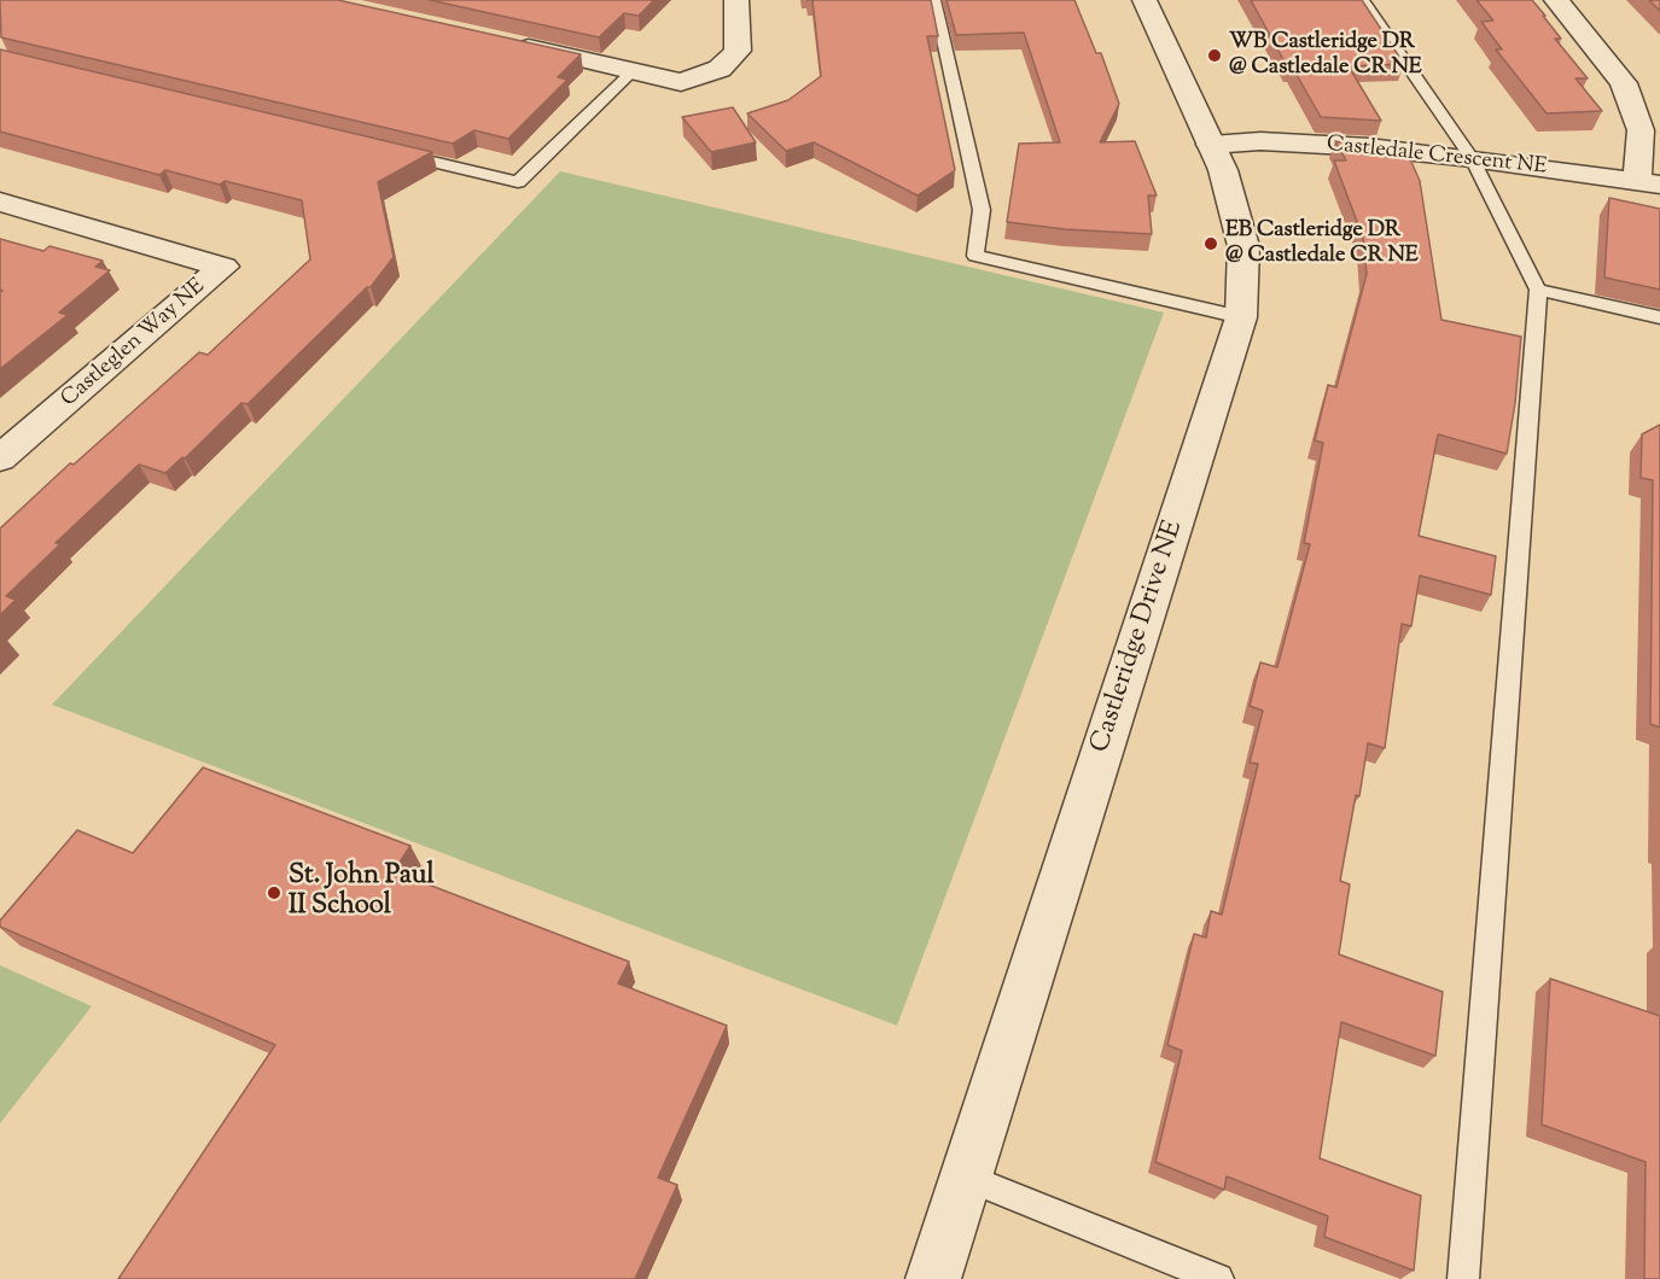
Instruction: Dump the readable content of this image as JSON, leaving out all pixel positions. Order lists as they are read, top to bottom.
{
  "streets": {
    "street": ["Castledale Crescent NE", "Castleglen Way NE", "Castleridge Drive NE"]
  },
  "crossings": [
    ["Castledale Crescent NE", "Castleridge Drive NE"]
  ],
  "places": ["WB Castleridge DR @ Castledale CR NE", "EB Castleridge DR @ Castledale CR NE", "St. John Paul II School"]
}
